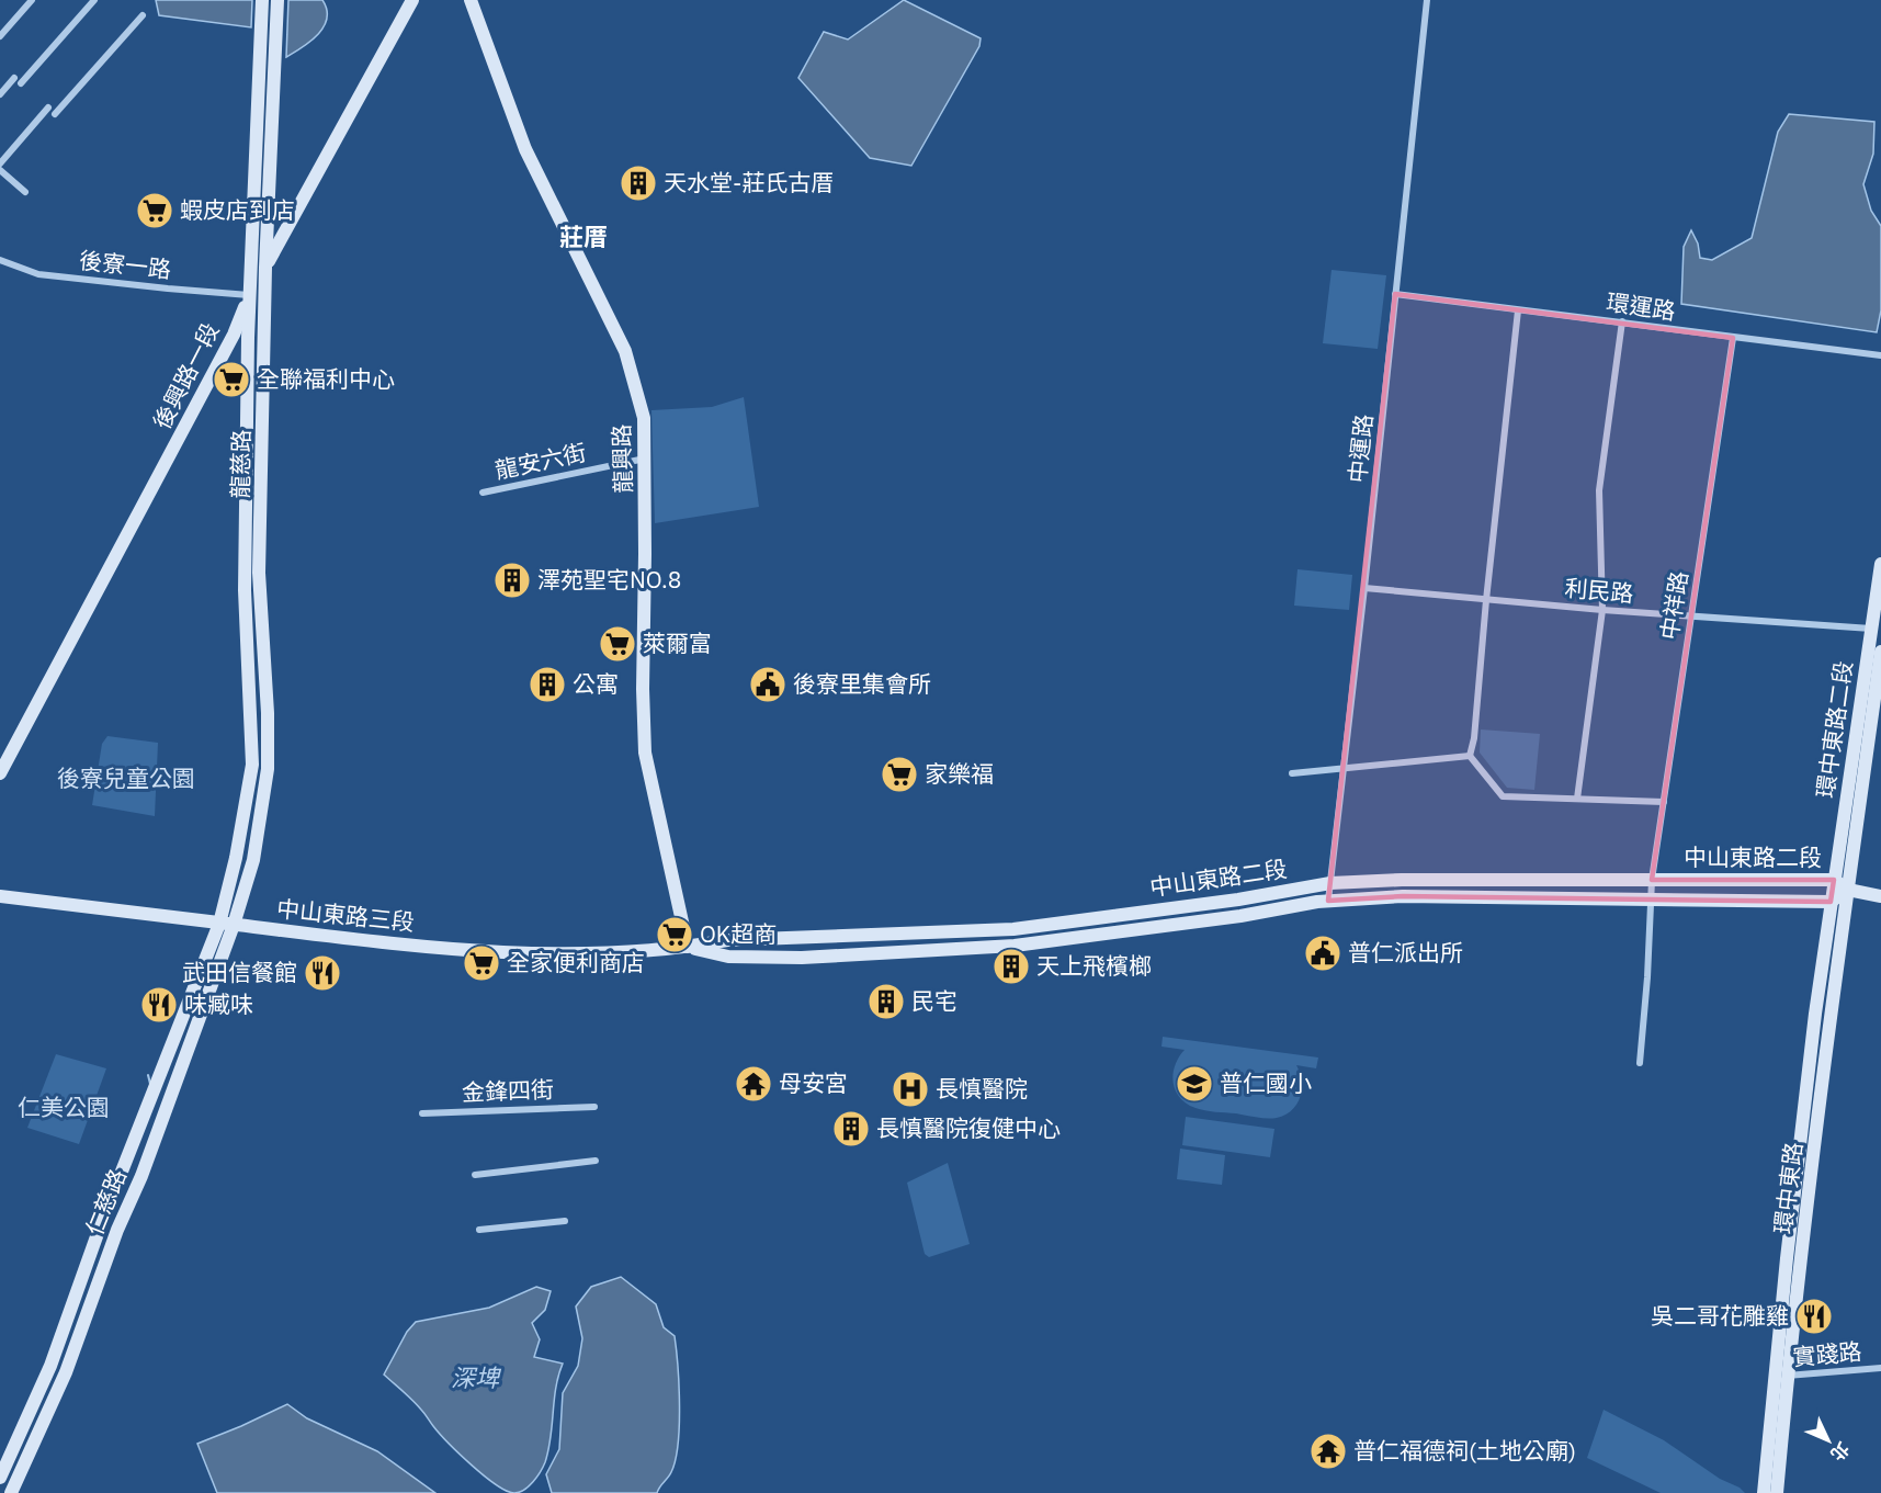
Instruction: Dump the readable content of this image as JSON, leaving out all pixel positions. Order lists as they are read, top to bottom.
{
  "streets": {
    "street": [
      "後寮一路",
      "環運路",
      "後興路一段",
      "中運路",
      "龍興路",
      "龍安六街",
      "龍慈路",
      "利民路",
      "中祥路",
      "環中東路二段",
      "中山東路二段",
      "中山東路三段",
      "金鋒四街",
      "環中東路",
      "仁慈路",
      "實踐路"
    ]
  },
  "crossings": [
    ["後寮一路", "後興路一段"],
    ["後寮一路", "龍慈路"],
    ["環運路", "中運路"],
    ["環運路", "中祥路"],
    ["後興路一段", "龍慈路"],
    ["中運路", "利民路"],
    ["中運路", "中山東路二段"],
    ["龍興路", "龍安六街"],
    ["龍興路", "中山東路二段"],
    ["龍興路", "中山東路三段"],
    ["龍慈路", "中山東路三段"],
    ["龍慈路", "仁慈路"],
    ["利民路", "中祥路"],
    ["利民路", "環中東路二段"],
    ["中祥路", "中山東路二段"],
    ["環中東路二段", "中山東路二段"],
    ["環中東路二段", "環中東路"],
    ["中山東路二段", "中山東路三段"],
    ["中山東路二段", "環中東路"],
    ["中山東路三段", "仁慈路"],
    ["環中東路", "實踐路"]
  ],
  "districts": ["莊厝"],
  "water": ["深埤"],
  "parks": ["後寮兒童公園", "仁美公園"],
  "places": {
    "building": [
      "天水堂-莊氏古厝",
      "澤苑聖宅NO.8",
      "公寓",
      "天上飛檳榔",
      "民宅",
      "長慎醫院復健中心"
    ],
    "supermarket": [
      "蝦皮店到店",
      "全聯福利中心",
      "萊爾富",
      "家樂福",
      "OK超商",
      "全家便利商店"
    ],
    "public building": ["後寮里集會所", "普仁派出所"],
    "restaurant": ["武田信餐館", "味臧味", "吳二哥花雕雞"],
    "temple": ["母安宮", "普仁福德祠(土地公廟)"],
    "school or university": ["普仁國小"],
    "hospital": ["長慎醫院"]
  },
  "north": "bottom right"
}
